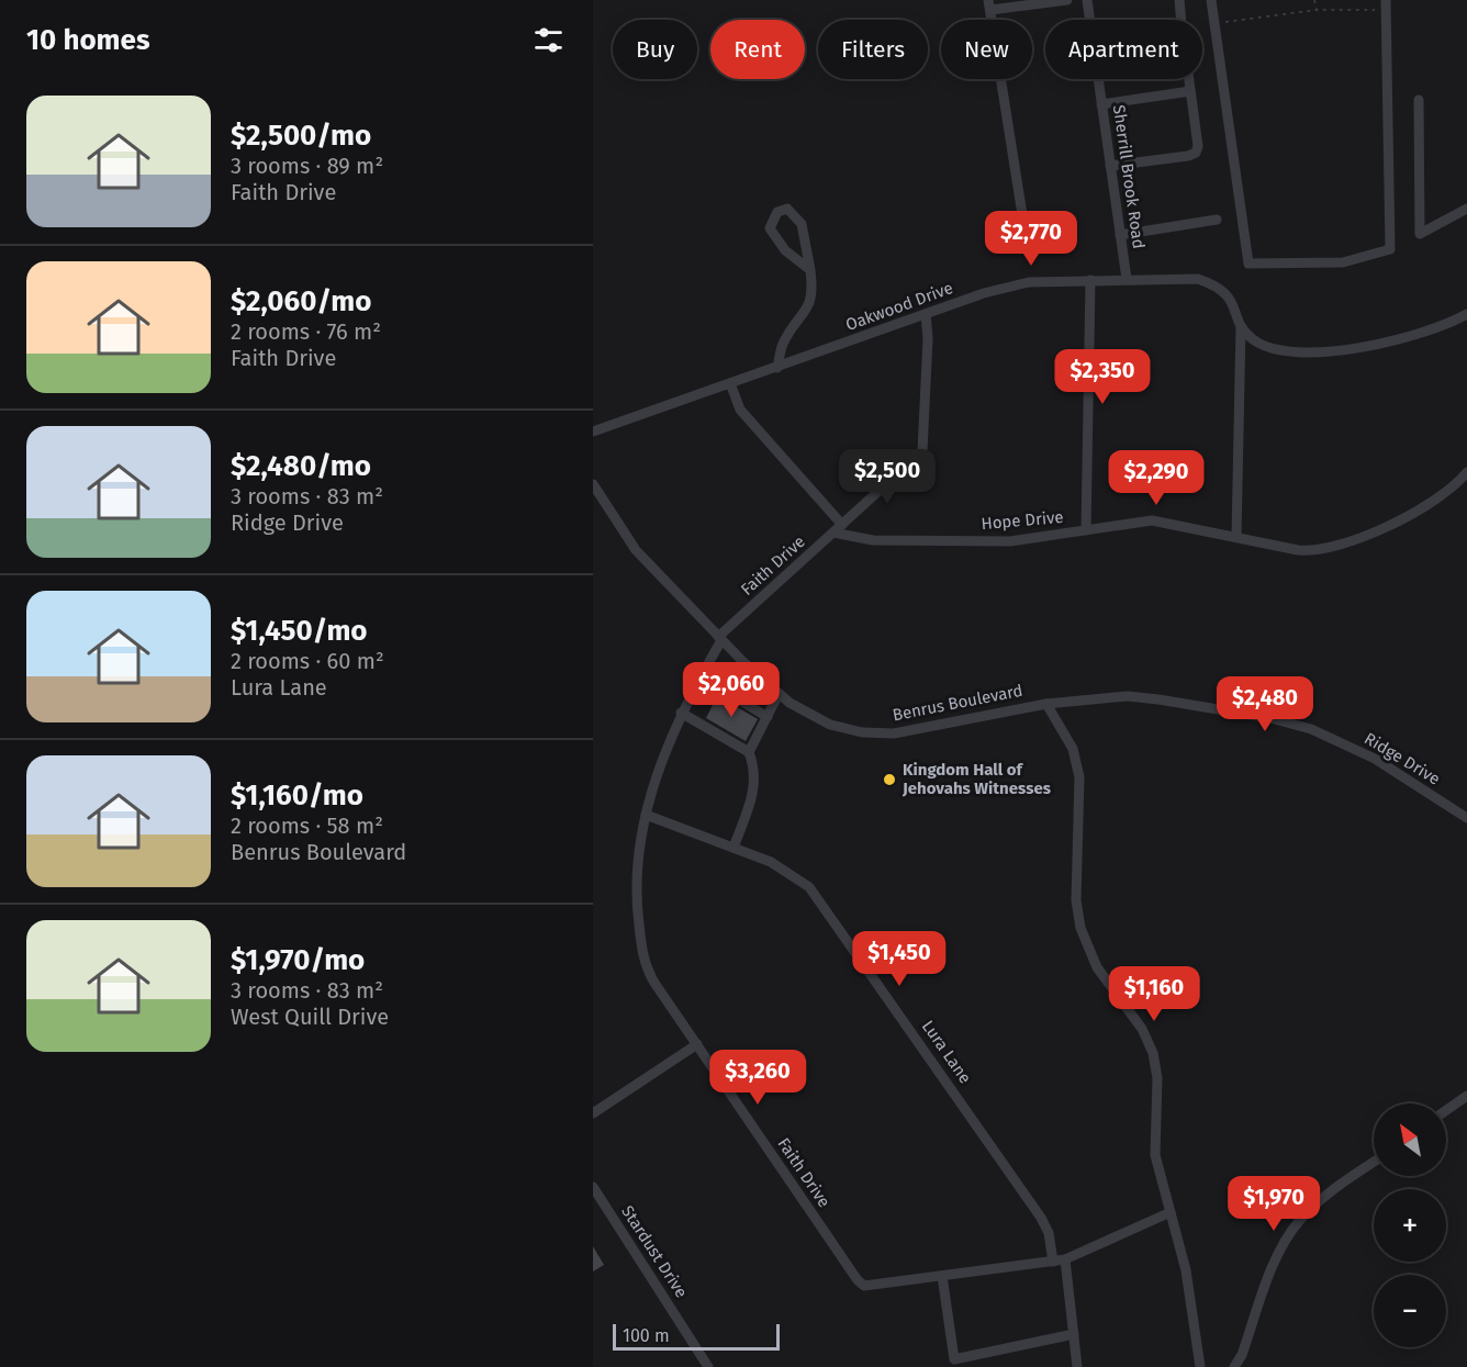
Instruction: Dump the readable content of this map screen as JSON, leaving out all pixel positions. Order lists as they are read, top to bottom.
{
  "streets": {
    "street": [
      "Sherrill Brook Road",
      "Oakwood Drive",
      "Hope Drive",
      "Faith Drive",
      "Benrus Boulevard",
      "Ridge Drive",
      "Lura Lane",
      "Stardust Drive"
    ]
  },
  "crossings": [
    ["Sherrill Brook Road", "Oakwood Drive"],
    ["Oakwood Drive", "Faith Drive"],
    ["Hope Drive", "Faith Drive"],
    ["Faith Drive", "Benrus Boulevard"],
    ["Faith Drive", "Lura Lane"],
    ["Benrus Boulevard", "Ridge Drive"]
  ],
  "places": ["Kingdom Hall of Jehovahs Witnesses"],
  "scale_bar": "100 m",
  "north": "top left",
  "page": {
    "heading": "10 homes",
    "chip": [
      "Buy",
      "Rent",
      "Filters",
      "New",
      "Apartment"
    ],
    "list": [
      {
        "name": "$2,500/mo",
        "note": "3 rooms · 89 m² · Faith Drive"
      },
      {
        "name": "$2,060/mo",
        "note": "2 rooms · 76 m² · Faith Drive"
      },
      {
        "name": "$2,480/mo",
        "note": "3 rooms · 83 m² · Ridge Drive"
      },
      {
        "name": "$1,450/mo",
        "note": "2 rooms · 60 m² · Lura Lane"
      },
      {
        "name": "$1,160/mo",
        "note": "2 rooms · 58 m² · Benrus Boulevard"
      },
      {
        "name": "$1,970/mo",
        "note": "3 rooms · 83 m² · West Quill Drive"
      }
    ],
    "price": [
      "$2,770",
      "$2,350",
      "$2,500",
      "$2,290",
      "$2,060",
      "$2,480",
      "$1,450",
      "$1,160",
      "$3,260",
      "$1,970"
    ],
    "map_buttons": ["+", "−"],
    "scale": "100 m"
  }
}
